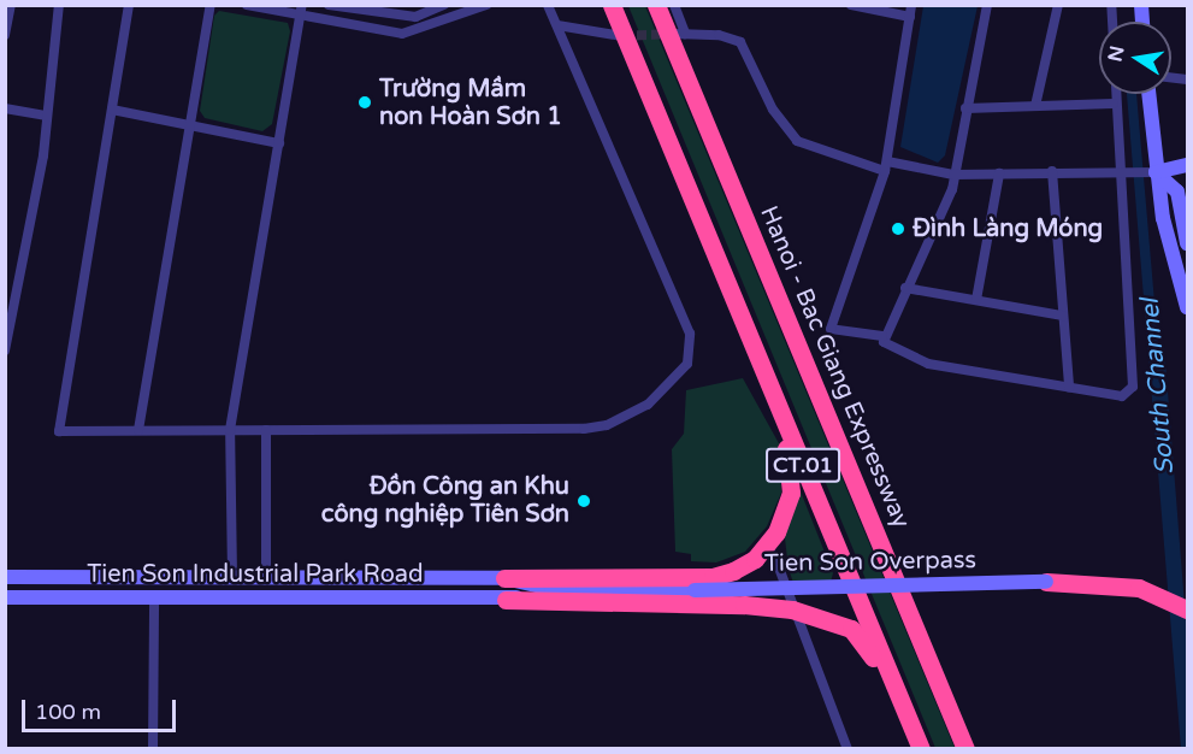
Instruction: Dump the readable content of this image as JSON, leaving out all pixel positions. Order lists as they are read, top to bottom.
{
  "streets": {
    "highway": ["Hanoi - Bac Giang Expressway", "CT.01"],
    "main road": ["Tien Son Overpass", "Tien Son Industrial Park Road"]
  },
  "crossings": [
    ["Tien Son Overpass", "Tien Son Industrial Park Road"]
  ],
  "water": ["South Channel"],
  "places": ["Trường Mầm non Hoàn Sơn 1", "Đình Làng Móng", "Đồn Công an Khu công nghiệp Tiên Sơn"],
  "scale_bar": "100 m",
  "north": "left"
}
